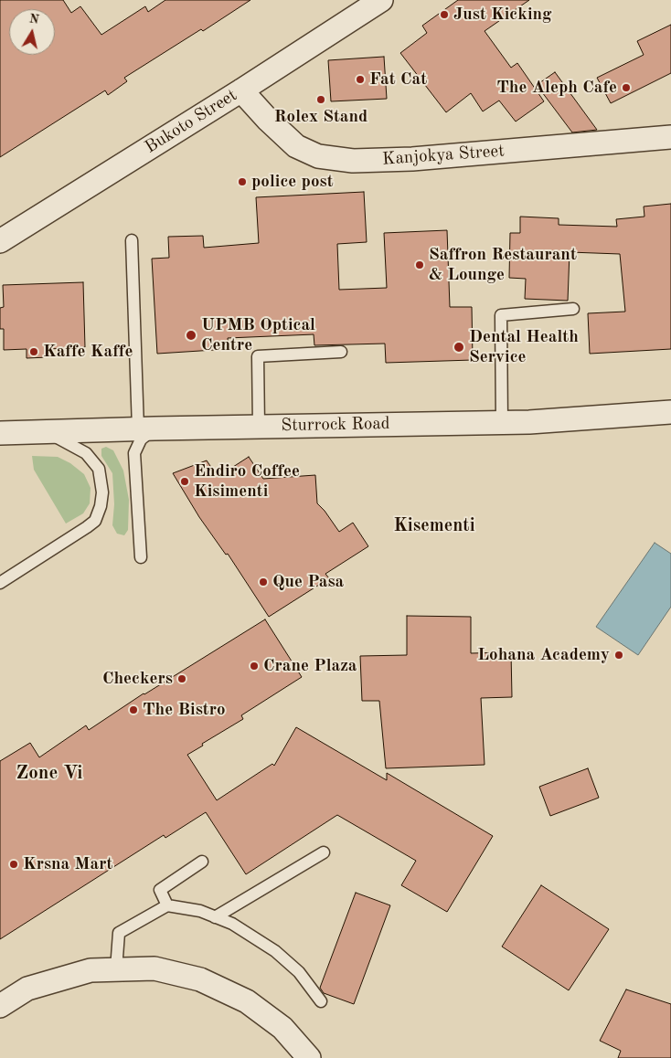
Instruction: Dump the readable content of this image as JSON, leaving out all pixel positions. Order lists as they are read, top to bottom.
{
  "streets": {
    "street": ["Bukoto Street", "Kanjokya Street", "Sturrock Road"]
  },
  "crossings": [
    ["Bukoto Street", "Kanjokya Street"]
  ],
  "districts": ["Kisementi", "Zone Vi"],
  "places": [
    "Just Kicking",
    "Fat Cat",
    "The Aleph Cafe",
    "Rolex Stand",
    "police post",
    "Saffron Restaurant & Lounge",
    "UPMB Optical Centre",
    "Dental Health Service",
    "Kaffe Kaffe",
    "Endiro Coffee Kisimenti",
    "Que Pasa",
    "Lohana Academy",
    "Crane Plaza",
    "Checkers",
    "The Bistro",
    "Krsna Mart"
  ],
  "north": "top"
}
